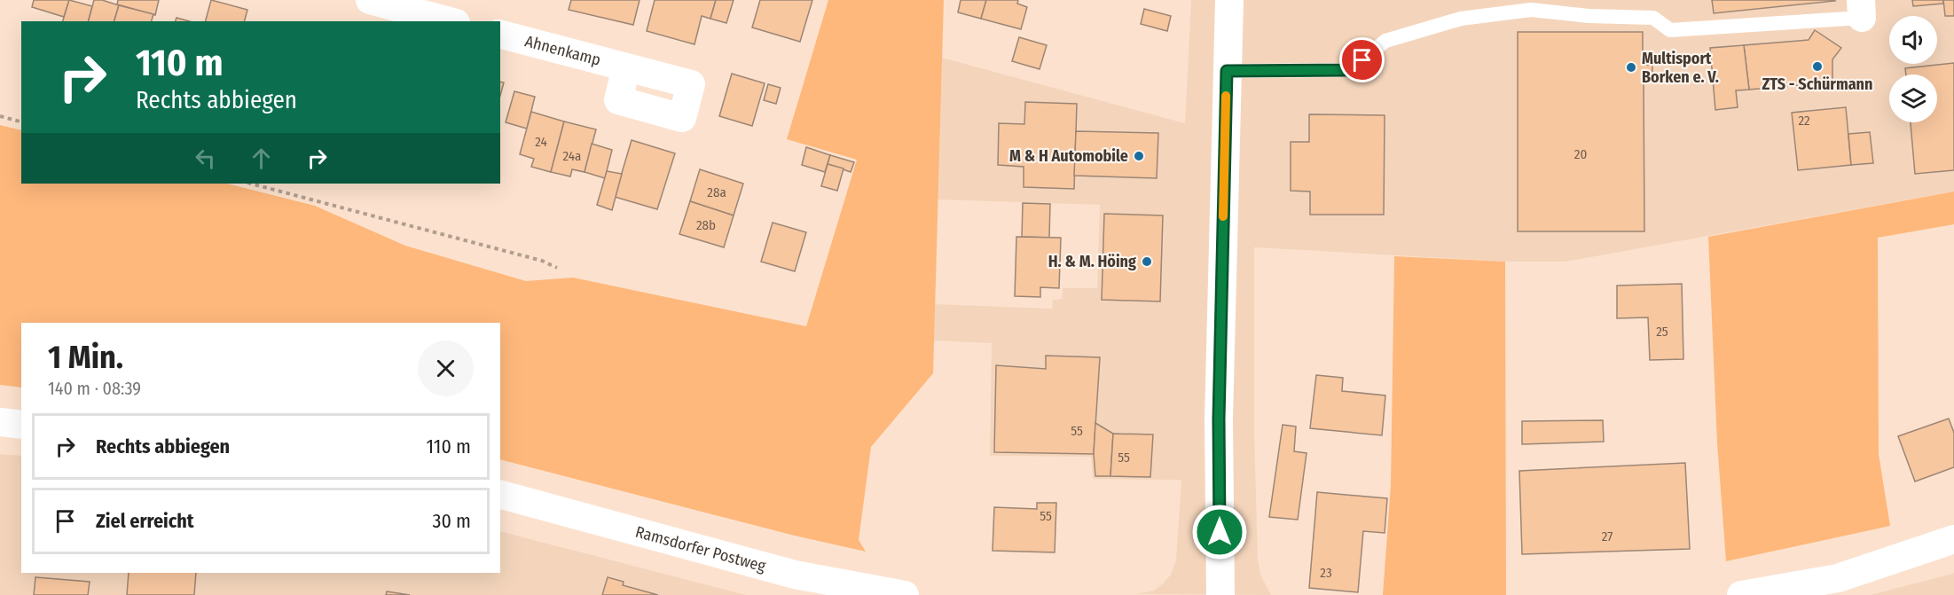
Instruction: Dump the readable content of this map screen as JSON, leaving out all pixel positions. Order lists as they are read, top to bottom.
{
  "streets": {
    "street": ["Ahnenkamp", "Ramsdorfer Postweg"]
  },
  "places": [
    "ZTS - Schürmann",
    "Multisport Borken e. V.",
    "M & H Automobile",
    "H. & M. Höing"
  ],
  "house_numbers": [
    "22",
    "24",
    "20",
    "24a",
    "28a",
    "28b",
    "25",
    "55",
    "55",
    "55",
    "27",
    "23"
  ],
  "page": {
    "turn": ["110 m", "Rechts abbiegen"],
    "heading": ["1 Min.", "140 m · 08:39"],
    "list": [
      {
        "name": "Rechts abbiegen",
        "value": "110 m"
      },
      {
        "name": "Ziel erreicht",
        "value": "30 m"
      }
    ]
  }
}
